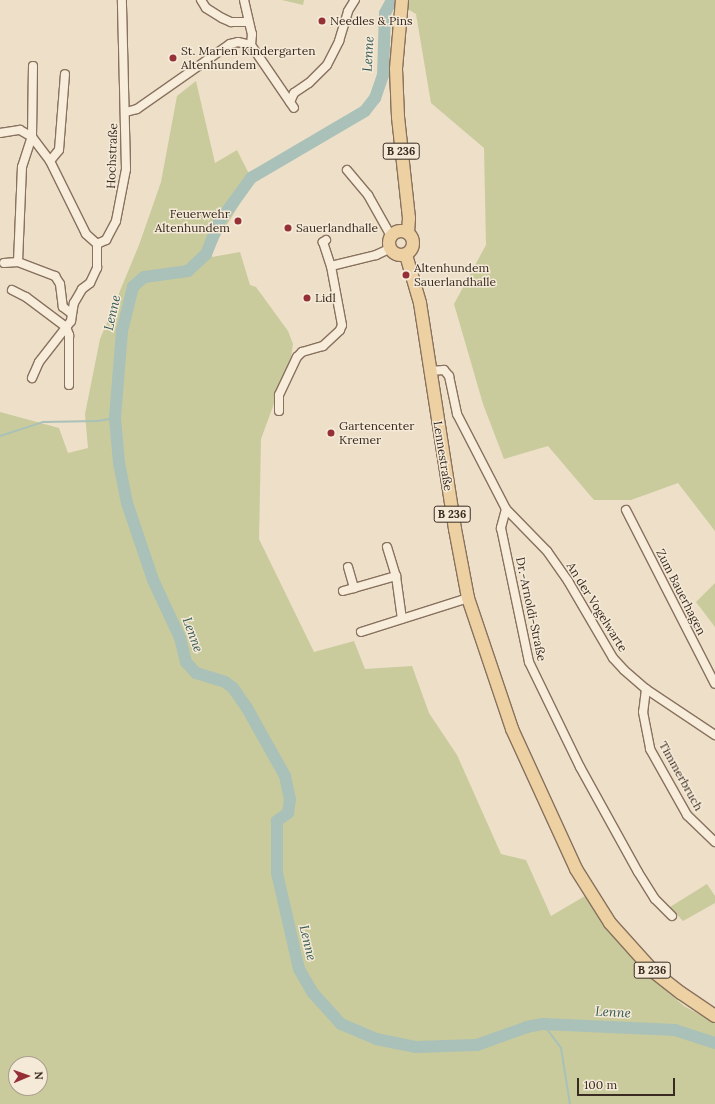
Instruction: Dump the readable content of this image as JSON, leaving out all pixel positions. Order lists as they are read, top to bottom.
{
  "streets": {
    "main road": ["B 236", "Lennestraße"],
    "street": [
      "Hochstraße",
      "Zum Bauerhagen",
      "An der Vogelwarte",
      "Dr.-Arnoldi-Straße",
      "Timmerbruch"
    ]
  },
  "crossings": [
    ["B 236", "Lennestraße"],
    ["An der Vogelwarte", "Dr.-Arnoldi-Straße"],
    ["An der Vogelwarte", "Timmerbruch"]
  ],
  "water": ["Lenne"],
  "places": [
    "Needles & Pins",
    "St. Marien Kindergarten Altenhundem",
    "Feuerwehr Altenhundem",
    "Sauerlandhalle",
    "Altenhundem Sauerlandhalle",
    "Lidl",
    "Gartencenter Kremer"
  ],
  "scale_bar": "100 m",
  "north": "right"
}
